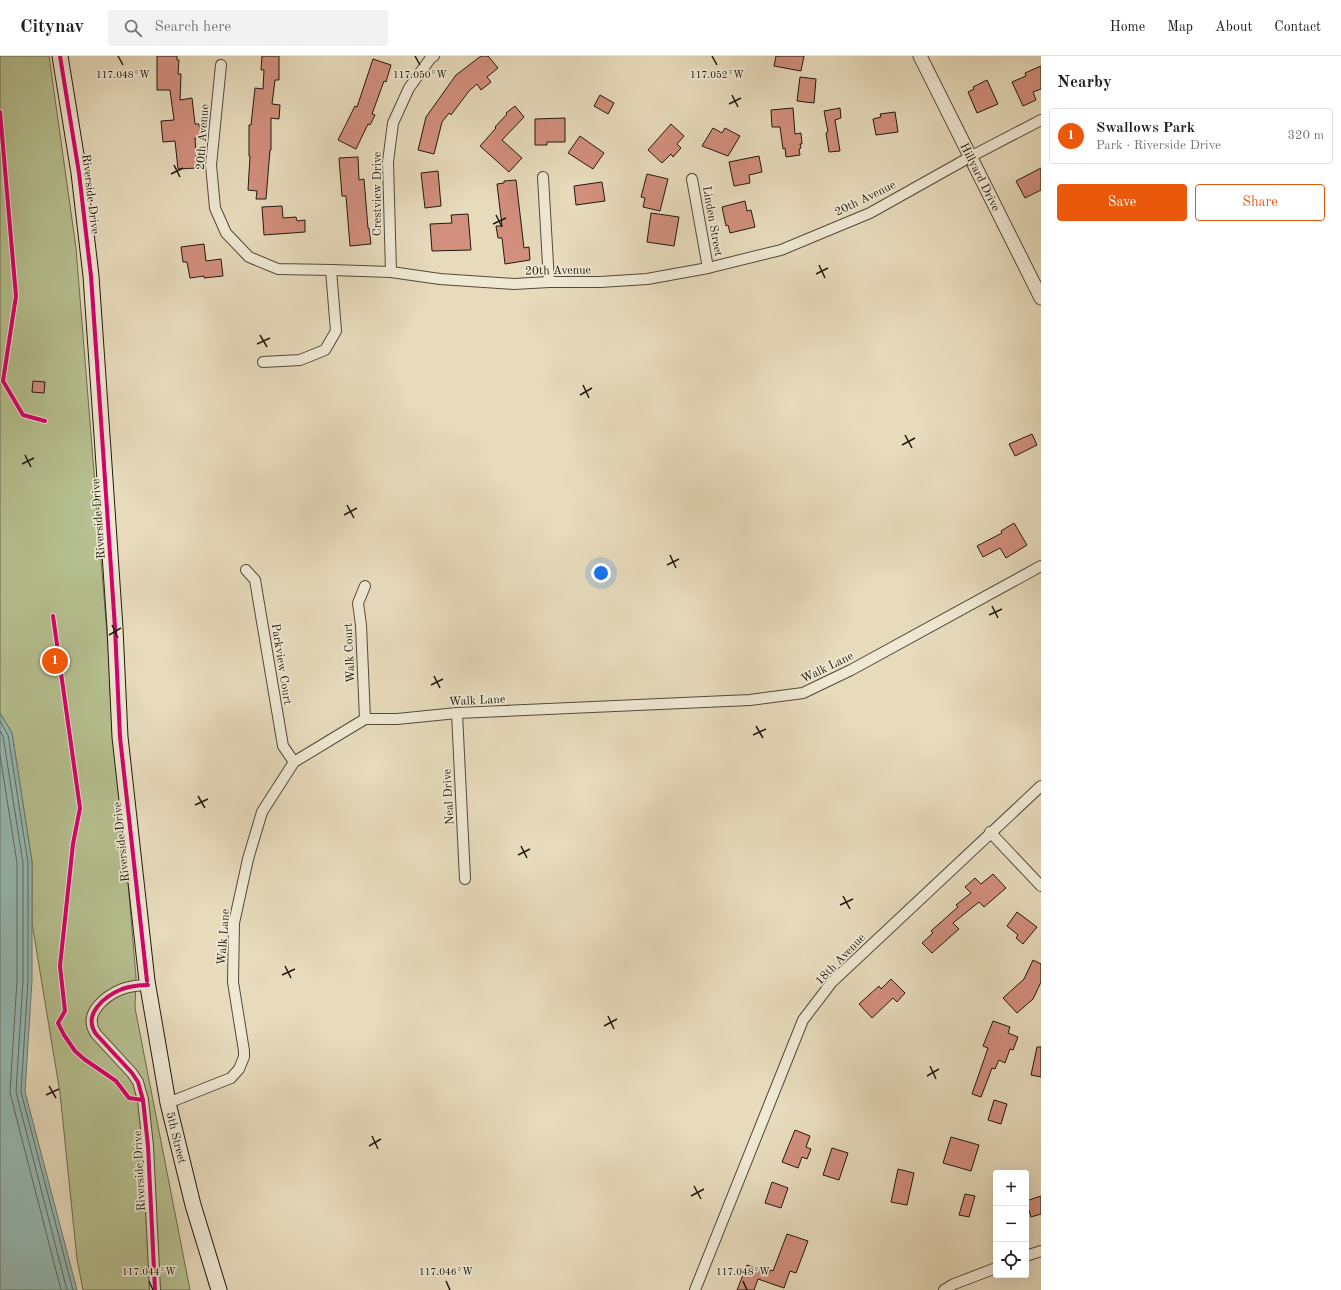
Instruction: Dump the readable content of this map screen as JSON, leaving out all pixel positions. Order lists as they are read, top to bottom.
{
  "streets": {
    "main road": ["Riverside Drive", "5th Street"],
    "street": [
      "20th Avenue",
      "Hillyard Drive",
      "Crestview Drive",
      "Linden Street",
      "Walk Court",
      "Parkview Court",
      "Walk Lane",
      "Neal Drive",
      "18th Avenue"
    ]
  },
  "crossings": [
    ["20th Avenue", "Hillyard Drive"],
    ["20th Avenue", "Crestview Drive"],
    ["20th Avenue", "Linden Street"],
    ["Riverside Drive", "5th Street"],
    ["Walk Court", "Walk Lane"],
    ["Parkview Court", "Walk Lane"],
    ["Walk Lane", "Neal Drive"],
    ["Walk Lane", "5th Street"]
  ],
  "page": {
    "header": "Citynav",
    "search": "Search here",
    "nav": [
      "Home",
      "Map",
      "About",
      "Contact"
    ],
    "heading": "Nearby",
    "list": [
      {
        "mark": "1",
        "name": "Swallows Park",
        "note": "Park · Riverside Drive",
        "value": "320 m"
      }
    ],
    "buttons": ["Save", "Share"],
    "pins": "1",
    "map_buttons": ["+", "−"]
  },
  "coordinates": [
    "117.048°W",
    "117.050°W",
    "117.052°W",
    "117.044°W",
    "117.046°W"
  ]
}
